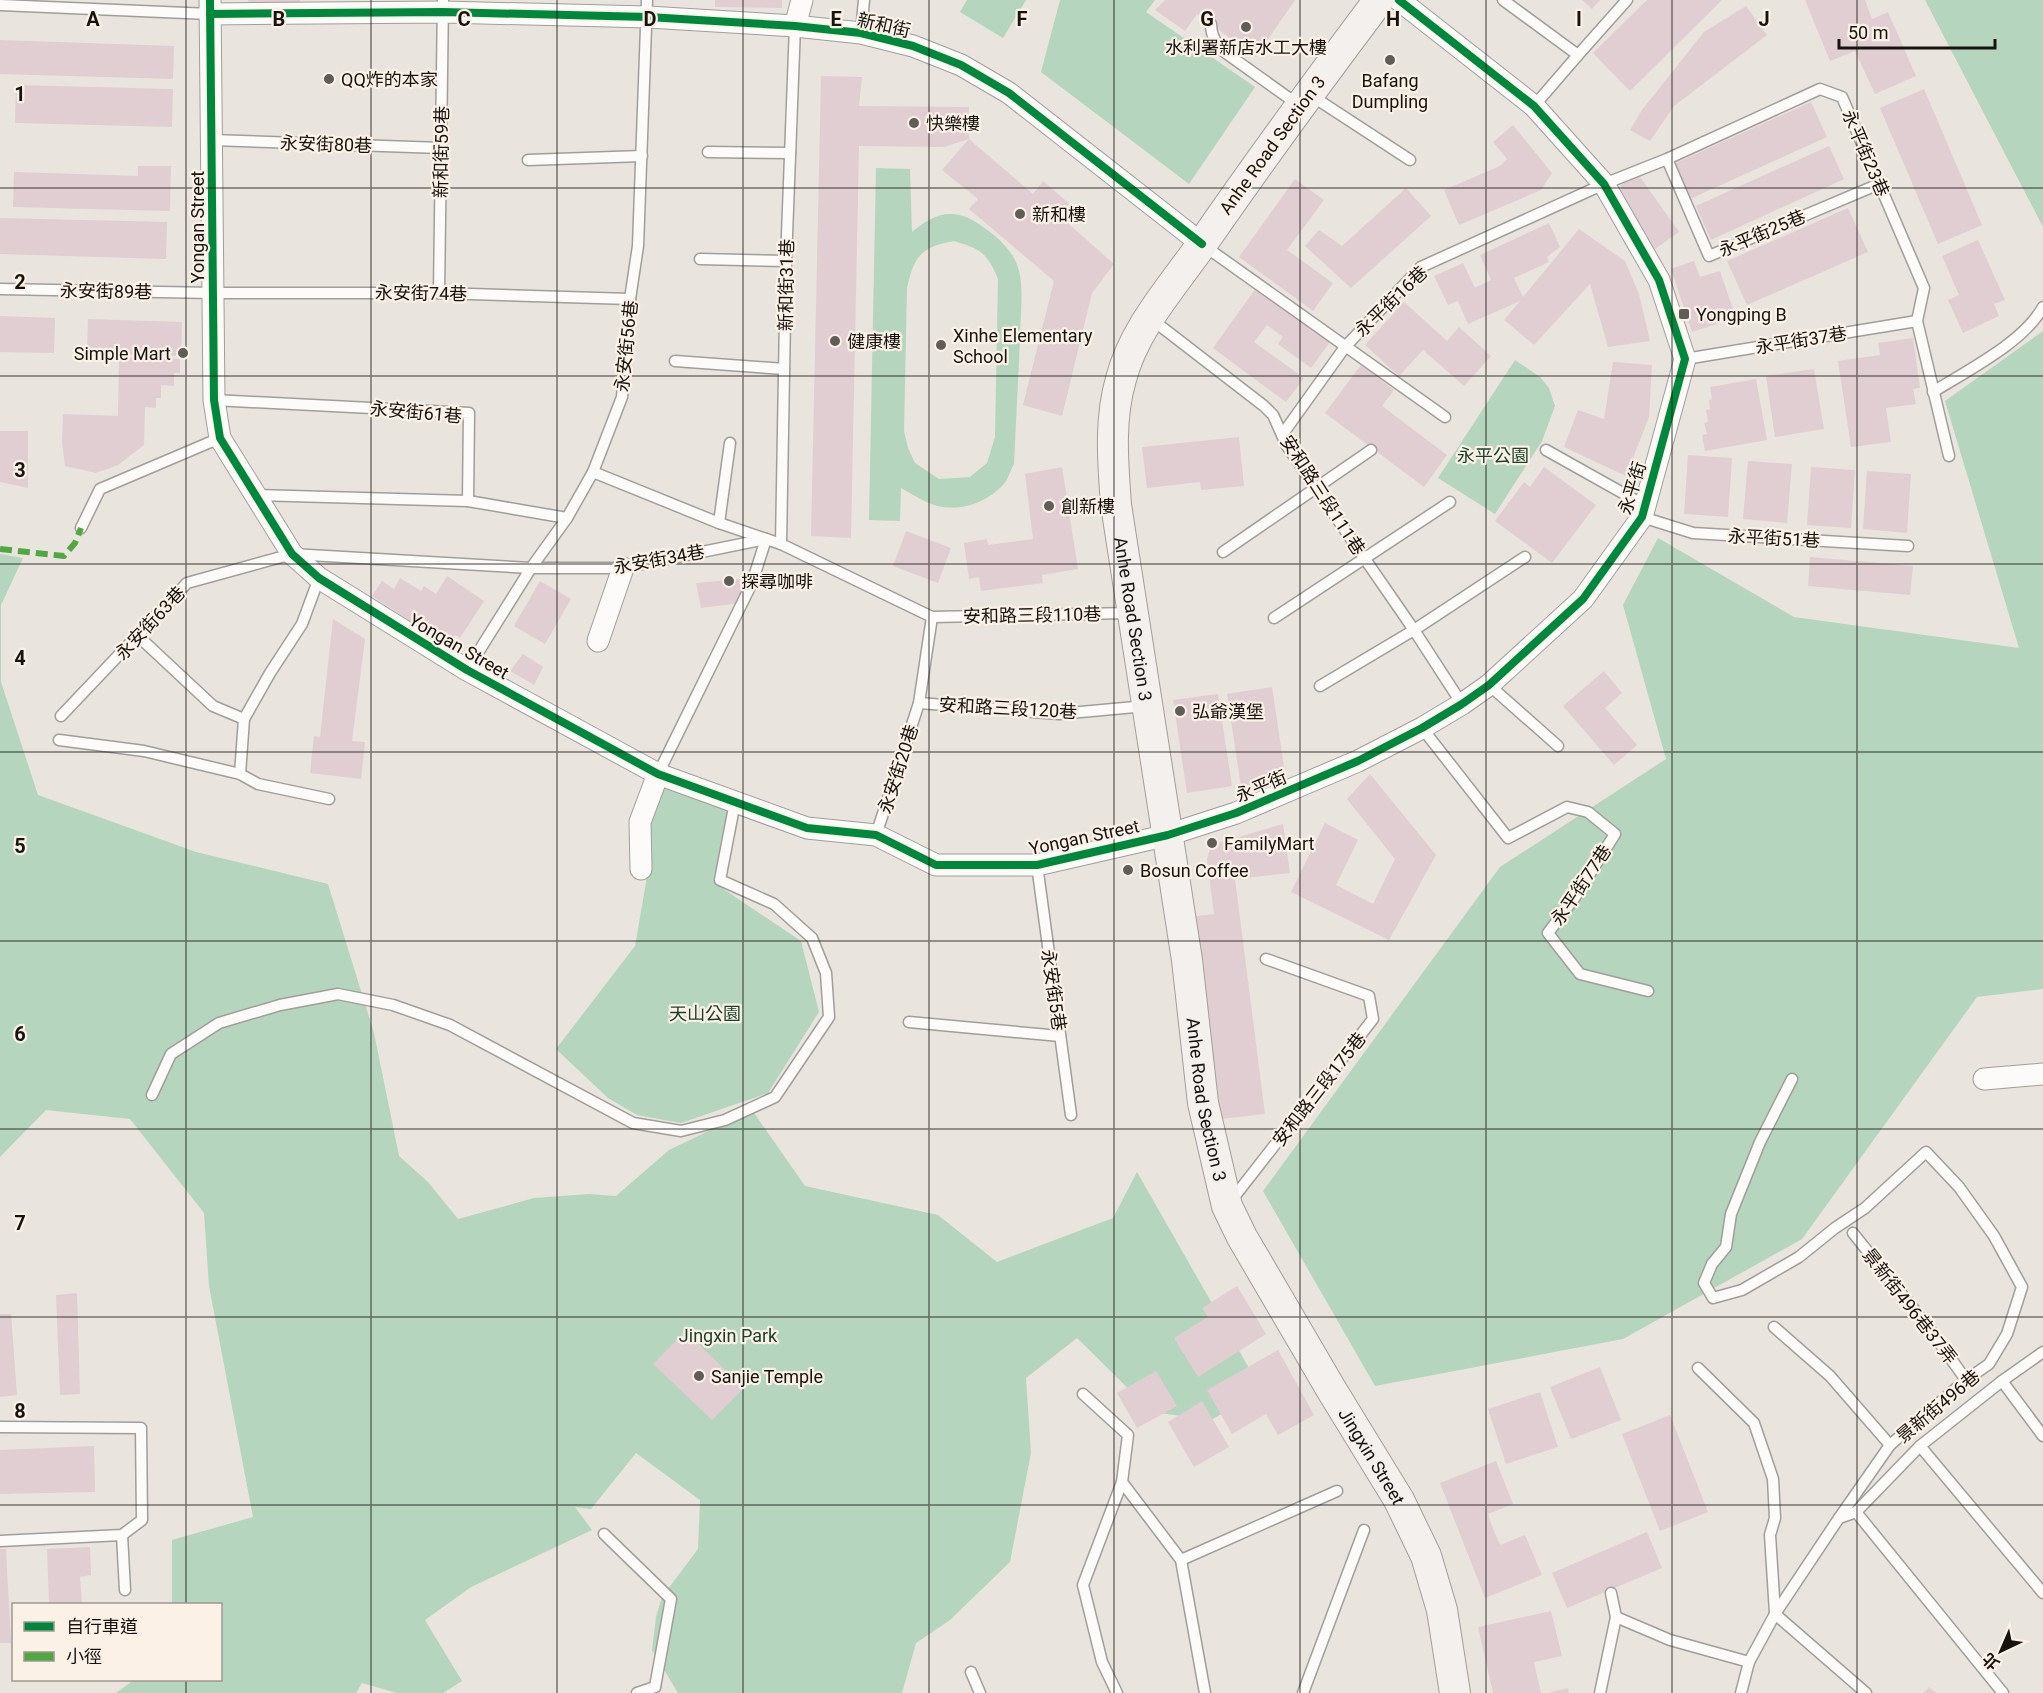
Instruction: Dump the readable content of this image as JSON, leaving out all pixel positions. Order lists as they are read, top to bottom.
{
  "streets": {
    "main road": ["Anhe Road Section 3", "Jingxin Street"],
    "street": ["新和街", "Yongan Street", "永平街"],
    "lane": [
      "永安街80巷",
      "新和街59巷",
      "永平街23巷",
      "永平街25巷",
      "新和街31巷",
      "永安街89巷",
      "永安街74巷",
      "永平街16巷",
      "永平街37巷",
      "永安街56巷",
      "永安街61巷",
      "安和路三段111巷",
      "永平街51巷",
      "永安街34巷",
      "安和路三段110巷",
      "永安街63巷",
      "安和路三段120巷",
      "永安街20巷",
      "永平街77巷",
      "永安街5巷",
      "安和路三段175巷",
      "景新街496巷37弄",
      "景新街496巷"
    ]
  },
  "crossings": [
    ["新和街", "Anhe Road Section 3"],
    ["新和街", "新和街59巷"],
    ["新和街", "Yongan Street"],
    ["新和街", "新和街31巷"],
    ["新和街", "永安街56巷"],
    ["永安街80巷", "新和街59巷"],
    ["永安街80巷", "Yongan Street"],
    ["Anhe Road Section 3", "Yongan Street"],
    ["Anhe Road Section 3", "永平街"],
    ["Anhe Road Section 3", "安和路三段111巷"],
    ["Anhe Road Section 3", "安和路三段110巷"],
    ["Anhe Road Section 3", "安和路三段120巷"],
    ["Anhe Road Section 3", "安和路三段175巷"],
    ["Anhe Road Section 3", "Jingxin Street"],
    ["新和街59巷", "永安街74巷"],
    ["永平街23巷", "永平街25巷"],
    ["永平街23巷", "永平街16巷"],
    ["永平街23巷", "永平街37巷"],
    ["Yongan Street", "永安街89巷"],
    ["Yongan Street", "永安街74巷"],
    ["Yongan Street", "永安街56巷"],
    ["Yongan Street", "永安街61巷"],
    ["Yongan Street", "永平街"],
    ["Yongan Street", "永安街34巷"],
    ["Yongan Street", "永安街63巷"],
    ["Yongan Street", "永安街20巷"],
    ["Yongan Street", "永安街5巷"],
    ["永安街89巷", "永安街74巷"],
    ["永安街74巷", "永安街56巷"],
    ["永平街16巷", "安和路三段111巷"],
    ["永平街37巷", "永平街"],
    ["永安街56巷", "永安街34巷"],
    ["永平街", "安和路三段111巷"],
    ["永平街", "永平街51巷"],
    ["永平街", "永平街77巷"],
    ["永安街34巷", "永安街63巷"],
    ["安和路三段110巷", "安和路三段120巷"],
    ["安和路三段120巷", "永安街20巷"],
    ["景新街496巷37弄", "景新街496巷"]
  ],
  "parks": ["永平公園", "天山公園", "Jingxin Park"],
  "places": {
    "other": [
      "水利署新店水工大樓",
      "Bafang Dumpling",
      "QQ炸的本家",
      "快樂樓",
      "新和樓",
      "健康樓",
      "Xinhe Elementary School",
      "Simple Mart",
      "創新樓",
      "探尋咖啡",
      "弘爺漢堡",
      "FamilyMart",
      "Bosun Coffee",
      "Sanjie Temple"
    ],
    "transit": ["Yongping B"]
  },
  "legend": ["自行車道", "小徑"],
  "scale_bar": "50 m",
  "north": "bottom left",
  "grid": {
    "columns": [
      "A",
      "B",
      "C",
      "D",
      "E",
      "F",
      "G",
      "H",
      "I",
      "J"
    ],
    "rows": [
      "1",
      "2",
      "3",
      "4",
      "5",
      "6",
      "7",
      "8"
    ]
  }
}
